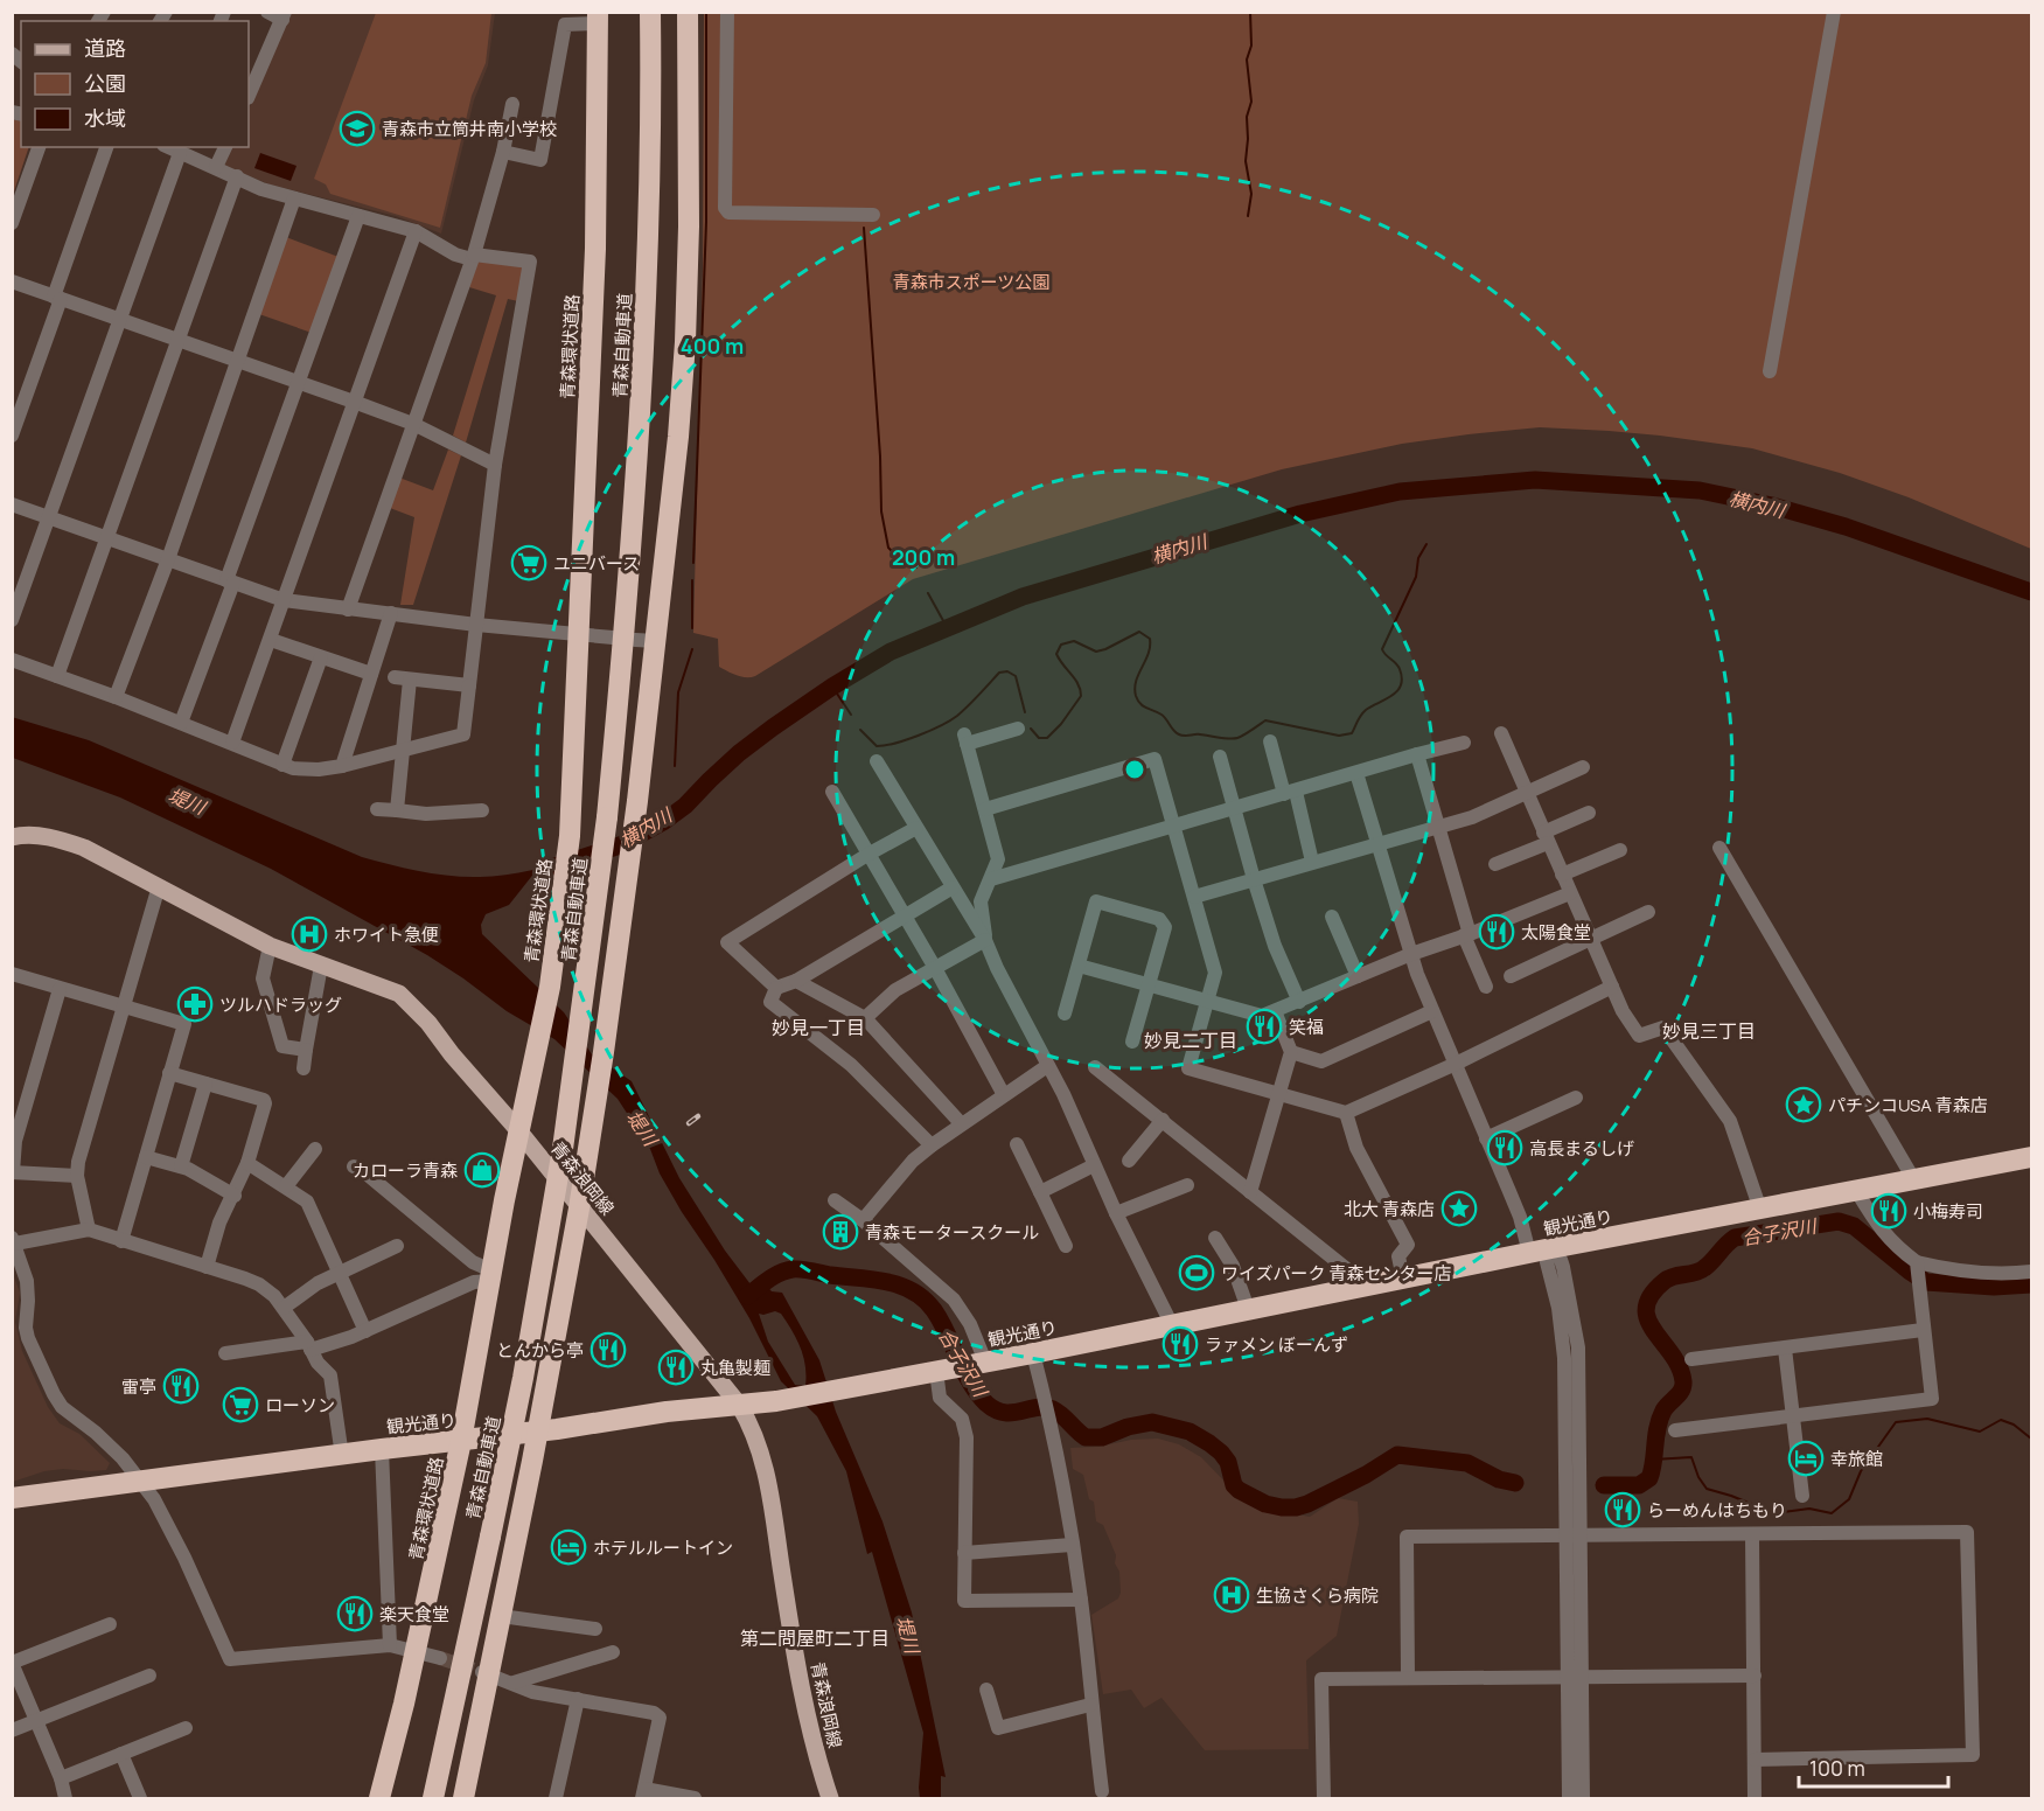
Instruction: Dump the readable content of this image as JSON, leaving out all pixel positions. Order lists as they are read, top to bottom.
{
  "streets": {
    "highway": ["青森自動車道", "青森環状道路", "観光通り"],
    "main road": ["青森浪岡線"]
  },
  "crossings": [
    ["青森環状道路", "青森浪岡線"],
    ["青森環状道路", "観光通り"],
    ["青森浪岡線", "観光通り"]
  ],
  "districts": [
    "妙見一丁目",
    "妙見三丁目",
    "妙見二丁目",
    "第二問屋町二丁目"
  ],
  "water": ["横内川", "堤川", "合子沢川"],
  "parks": ["青森市スポーツ公園"],
  "places": {
    "school or university": ["青森市立筒井南小学校"],
    "supermarket": ["ユニバース", "ローソン"],
    "restaurant": [
      "太陽食堂",
      "笑福",
      "高長まるしげ",
      "小梅寿司",
      "ラァメン ぼーんず",
      "とんから亭",
      "丸亀製麺",
      "雷亭",
      "らーめんはちもり",
      "楽天食堂"
    ],
    "hospital": ["ホワイト急便", "生協さくら病院"],
    "pharmacy": ["ツルハドラッグ"],
    "place": ["パチンコUSA 青森店", "北大 青森店"],
    "shop": ["カローラ青森"],
    "building": ["青森モータースクール"],
    "sports": ["ワイズパーク 青森センター店"],
    "hotel": ["幸旅館", "ホテルルートイン"]
  },
  "legend": ["道路", "公園", "水域"],
  "scale_bar": "100 m",
  "rings": ["400 m", "200 m"]
}
